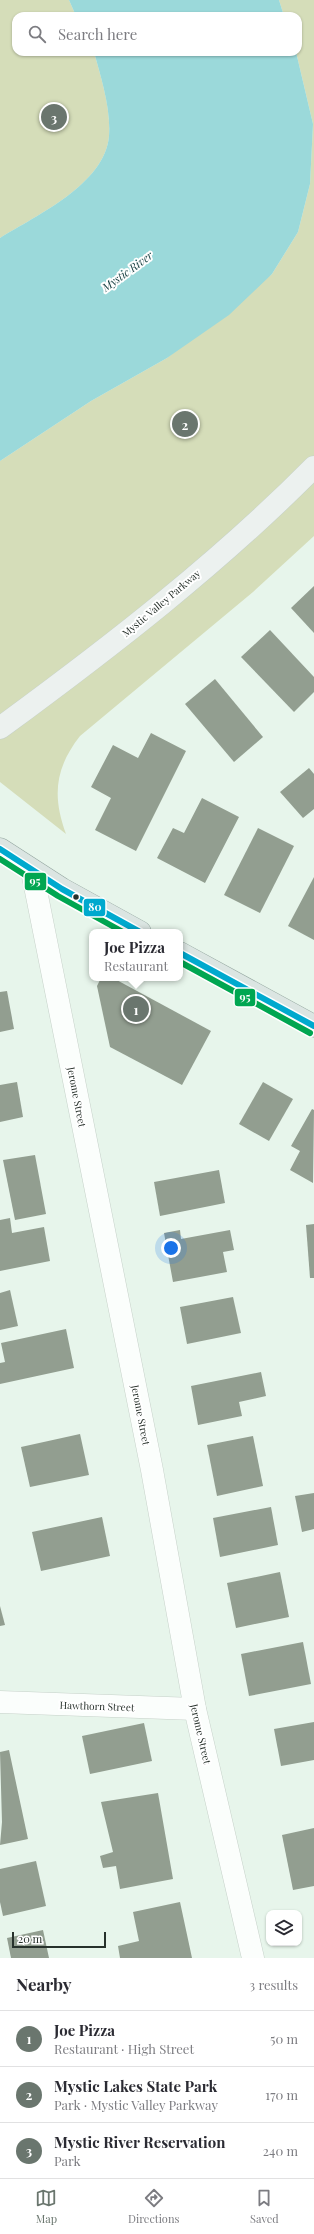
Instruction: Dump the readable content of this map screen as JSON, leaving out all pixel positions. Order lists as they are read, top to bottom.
{
  "streets": {
    "main road": ["Mystic Valley Parkway"],
    "street": ["Jerome Street", "Hawthorn Street"]
  },
  "crossings": [
    ["Jerome Street", "Hawthorn Street"]
  ],
  "water": ["Mystic River"],
  "lines": ["transit line 80", "transit line 95"],
  "scale_bar": "20 m",
  "page": {
    "search": "Search here",
    "pins": ["3", "2", "1"],
    "popup": ["Joe Pizza", "Restaurant"],
    "scale": "20 m",
    "heading": ["Nearby", "3 results"],
    "list": [
      {
        "mark": "1",
        "name": "Joe Pizza",
        "note": "Restaurant · High Street",
        "value": "50 m"
      },
      {
        "mark": "2",
        "name": "Mystic Lakes State Park",
        "note": "Park · Mystic Valley Parkway",
        "value": "170 m"
      },
      {
        "mark": "3",
        "name": "Mystic River Reservation",
        "note": "Park",
        "value": "240 m"
      }
    ],
    "nav": ["Map", "Directions", "Saved"]
  }
}
